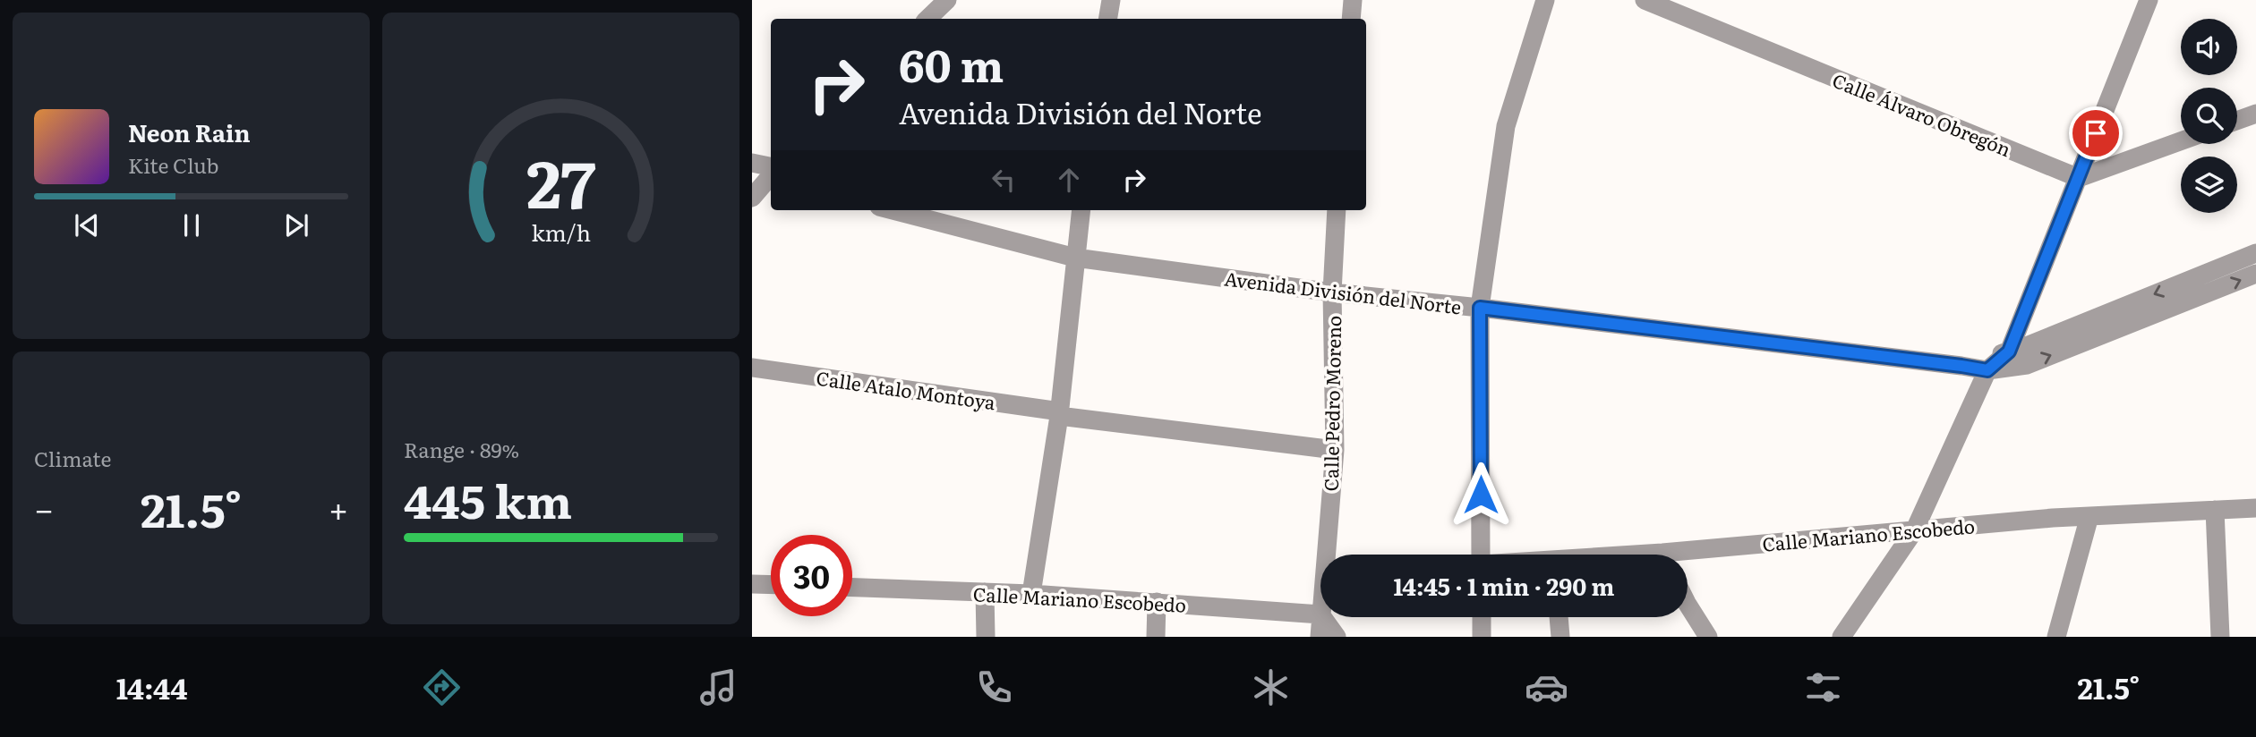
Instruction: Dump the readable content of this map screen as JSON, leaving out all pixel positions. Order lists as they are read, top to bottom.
{
  "streets": {
    "street": [
      "Calle Álvaro Obregón",
      "Avenida División del Norte",
      "Calle Atalo Montoya",
      "Calle Pedro Moreno",
      "Calle Mariano Escobedo"
    ]
  },
  "crossings": [
    ["Avenida División del Norte", "Calle Pedro Moreno"],
    ["Calle Atalo Montoya", "Calle Pedro Moreno"],
    ["Calle Pedro Moreno", "Calle Mariano Escobedo"]
  ],
  "page": {
    "turn": ["60 m", "Avenida División del Norte"],
    "song": ["Neon Rain", "Kite Club"],
    "tile": [
      "Climate",
      ["Range · 89%", "445 km"]
    ],
    "heat": ["−", "21.5°", "+"],
    "limit": "30",
    "trip": "14:45 · 1 min · 290 m",
    "tabs": ["14:44", "21.5°"],
    "gauge": ["27", "km/h"]
  }
}
